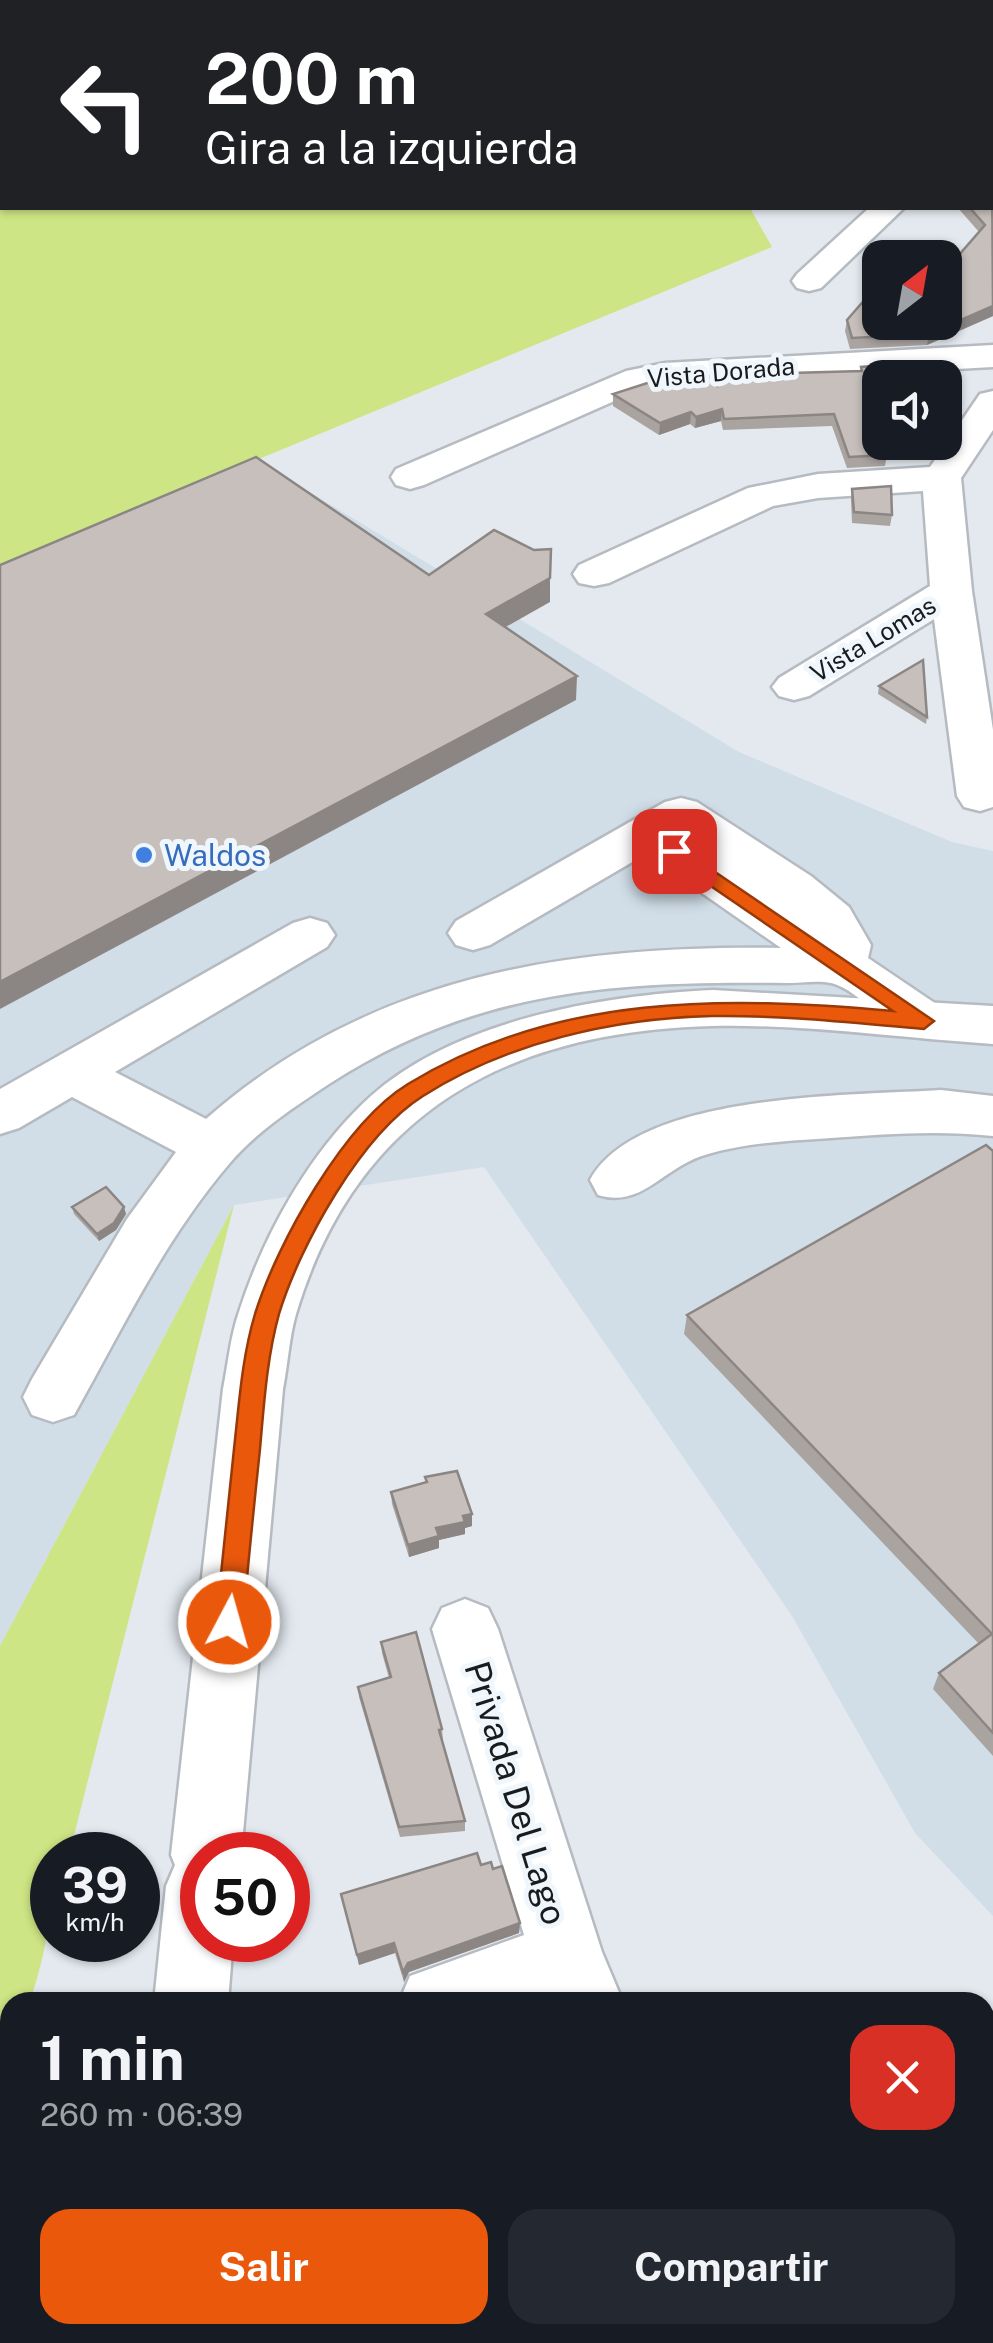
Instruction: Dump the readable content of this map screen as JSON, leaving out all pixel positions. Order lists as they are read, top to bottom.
{
  "streets": {
    "street": ["Vista Dorada", "Vista Lomas", "Privada Del Lago"]
  },
  "places": ["Waldos"],
  "north": "top right",
  "page": {
    "turn": ["200 m", "Gira a la izquierda"],
    "speed": "39 km/h",
    "limit": "50",
    "heading": ["1 min", "260 m · 06:39"],
    "buttons": ["Salir", "Compartir"]
  }
}
